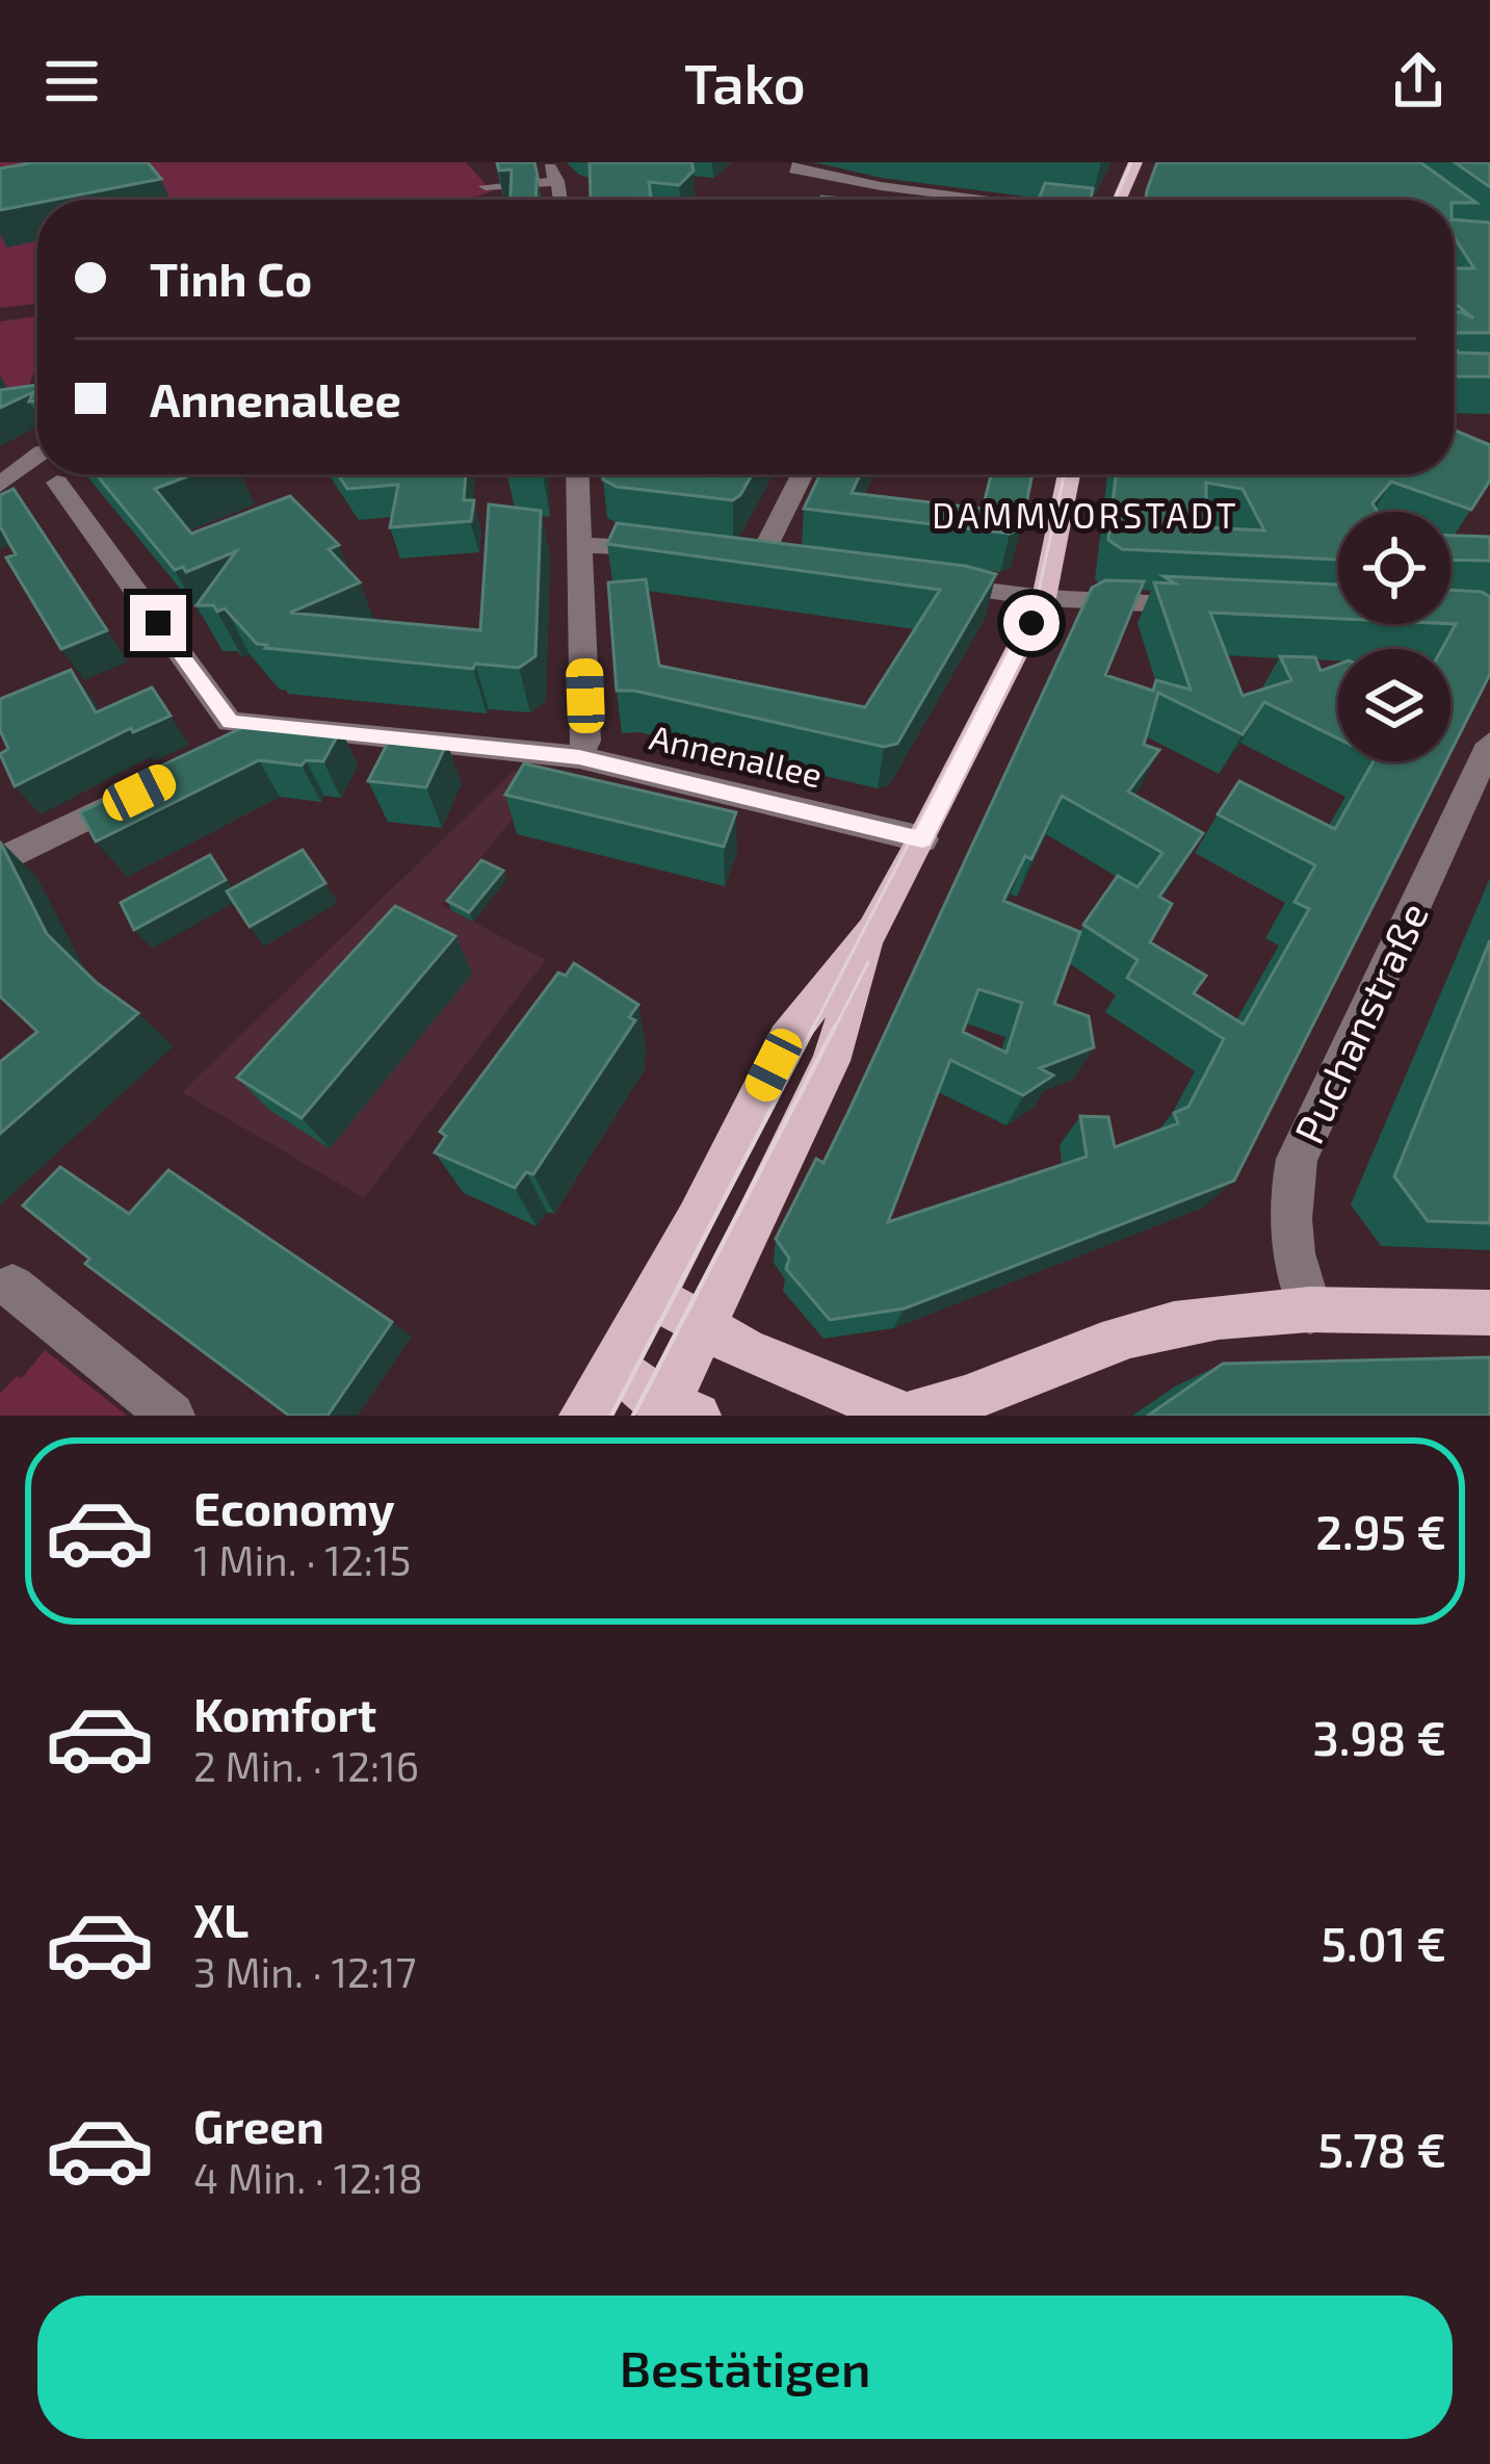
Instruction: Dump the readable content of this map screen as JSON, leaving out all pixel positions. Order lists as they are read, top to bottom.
{
  "streets": {
    "street": ["Annenallee", "Puchanstraße"]
  },
  "districts": ["DAMMVORSTADT"],
  "page": {
    "header": "Tako",
    "banner": ["Tinh Co", "Annenallee"],
    "list": [
      {
        "name": "Economy",
        "note": "1 Min. · 12:15",
        "value": "2.95 €"
      },
      {
        "name": "Komfort",
        "note": "2 Min. · 12:16",
        "value": "3.98 €"
      },
      {
        "name": "XL",
        "note": "3 Min. · 12:17",
        "value": "5.01 €"
      },
      {
        "name": "Green",
        "note": "4 Min. · 12:18",
        "value": "5.78 €"
      }
    ],
    "buttons": "Bestätigen"
  }
}
